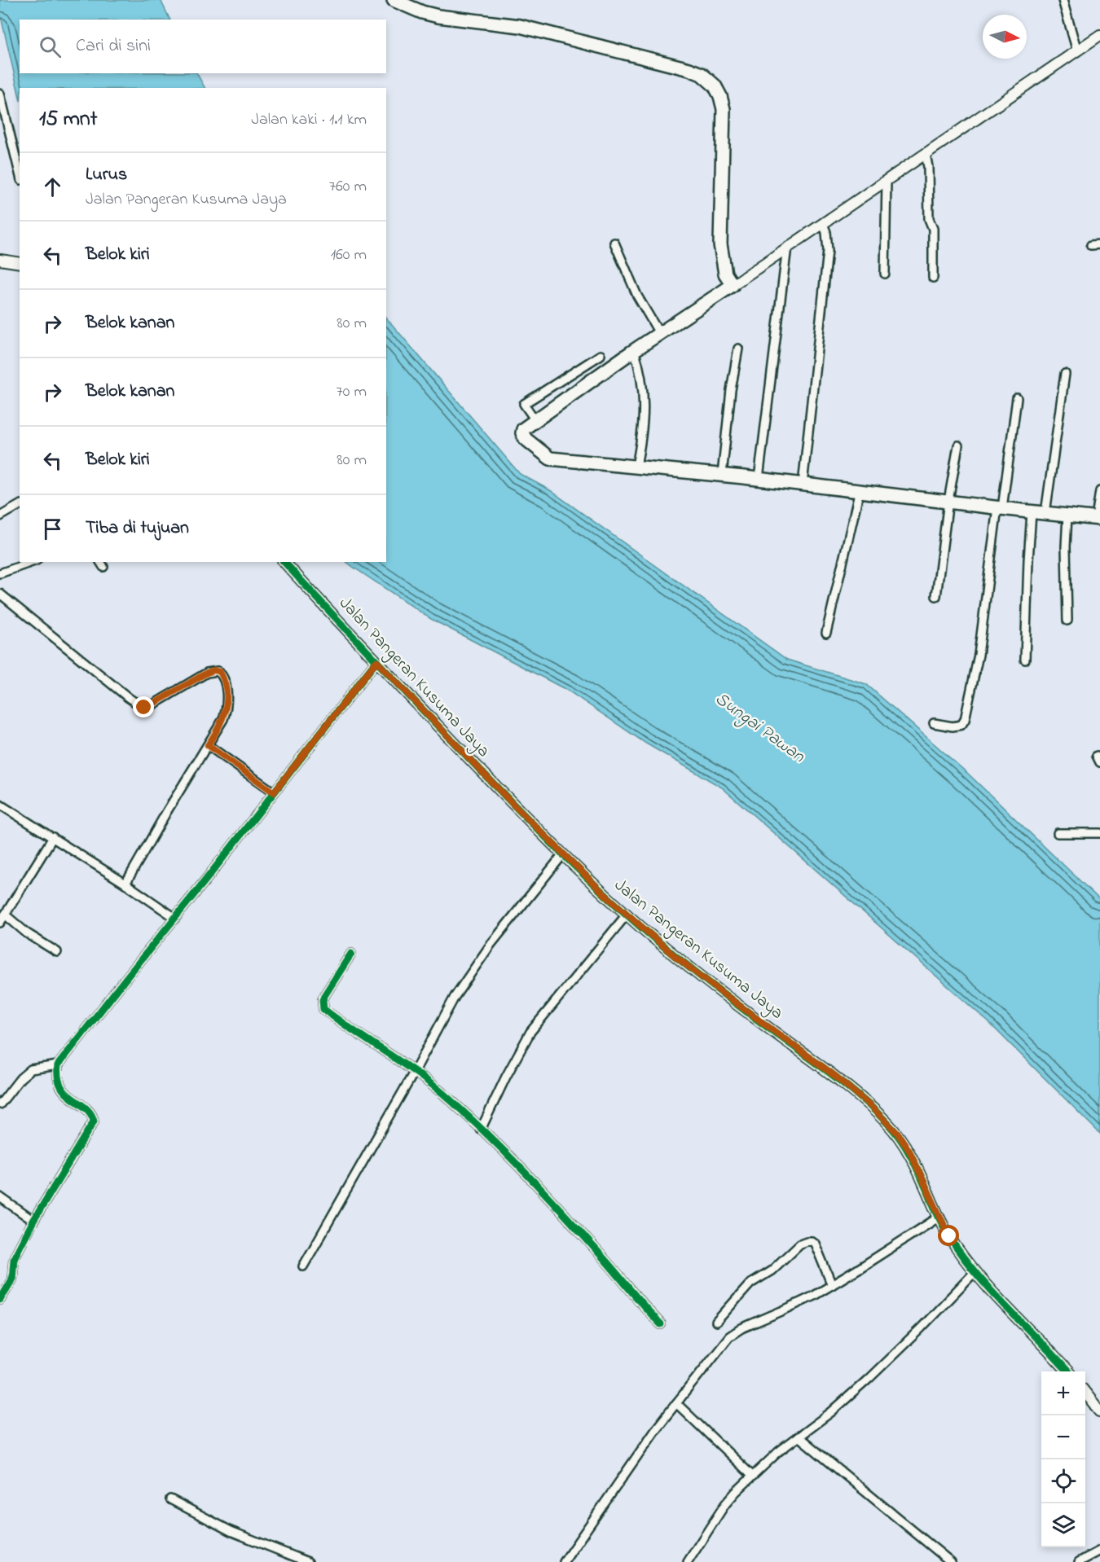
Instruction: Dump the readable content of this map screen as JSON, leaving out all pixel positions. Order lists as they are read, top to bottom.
{
  "streets": {
    "street": ["Jalan Pangeran Kusuma Jaya"]
  },
  "water": ["Sungai Pawan"],
  "north": "right",
  "page": {
    "search": "Cari di sini",
    "heading": ["15 mnt", "Jalan kaki · 1.1 km"],
    "list": [
      ["Lurus", "Jalan Pangeran Kusuma Jaya", "760 m"],
      ["Belok kiri", "160 m"],
      ["Belok kanan", "80 m"],
      ["Belok kanan", "70 m"],
      ["Belok kiri", "80 m"],
      "Tiba di tujuan"
    ],
    "map_buttons": ["+", "−"]
  }
}
